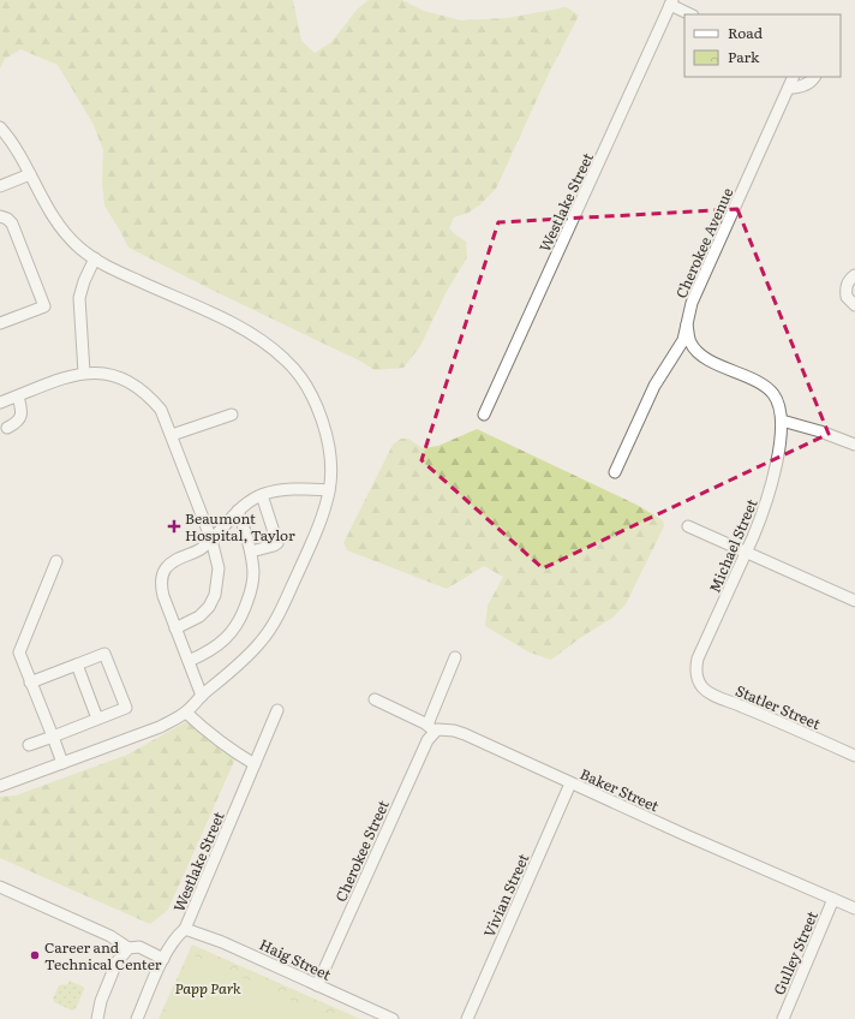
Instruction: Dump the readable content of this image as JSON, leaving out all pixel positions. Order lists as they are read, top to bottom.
{
  "streets": {
    "street": [
      "Westlake Street",
      "Cherokee Avenue",
      "Michael Street",
      "Statler Street",
      "Baker Street",
      "Cherokee Street",
      "Vivian Street",
      "Gulley Street",
      "Haig Street"
    ]
  },
  "crossings": [
    ["Westlake Street", "Haig Street"],
    ["Michael Street", "Statler Street"],
    ["Baker Street", "Cherokee Street"],
    ["Baker Street", "Vivian Street"],
    ["Baker Street", "Gulley Street"],
    ["Cherokee Street", "Haig Street"]
  ],
  "parks": ["Papp Park"],
  "places": {
    "health": ["Beaumont Hospital, Taylor"],
    "other": ["Career and Technical Center"]
  },
  "legend": ["Road", "Park"]
}
